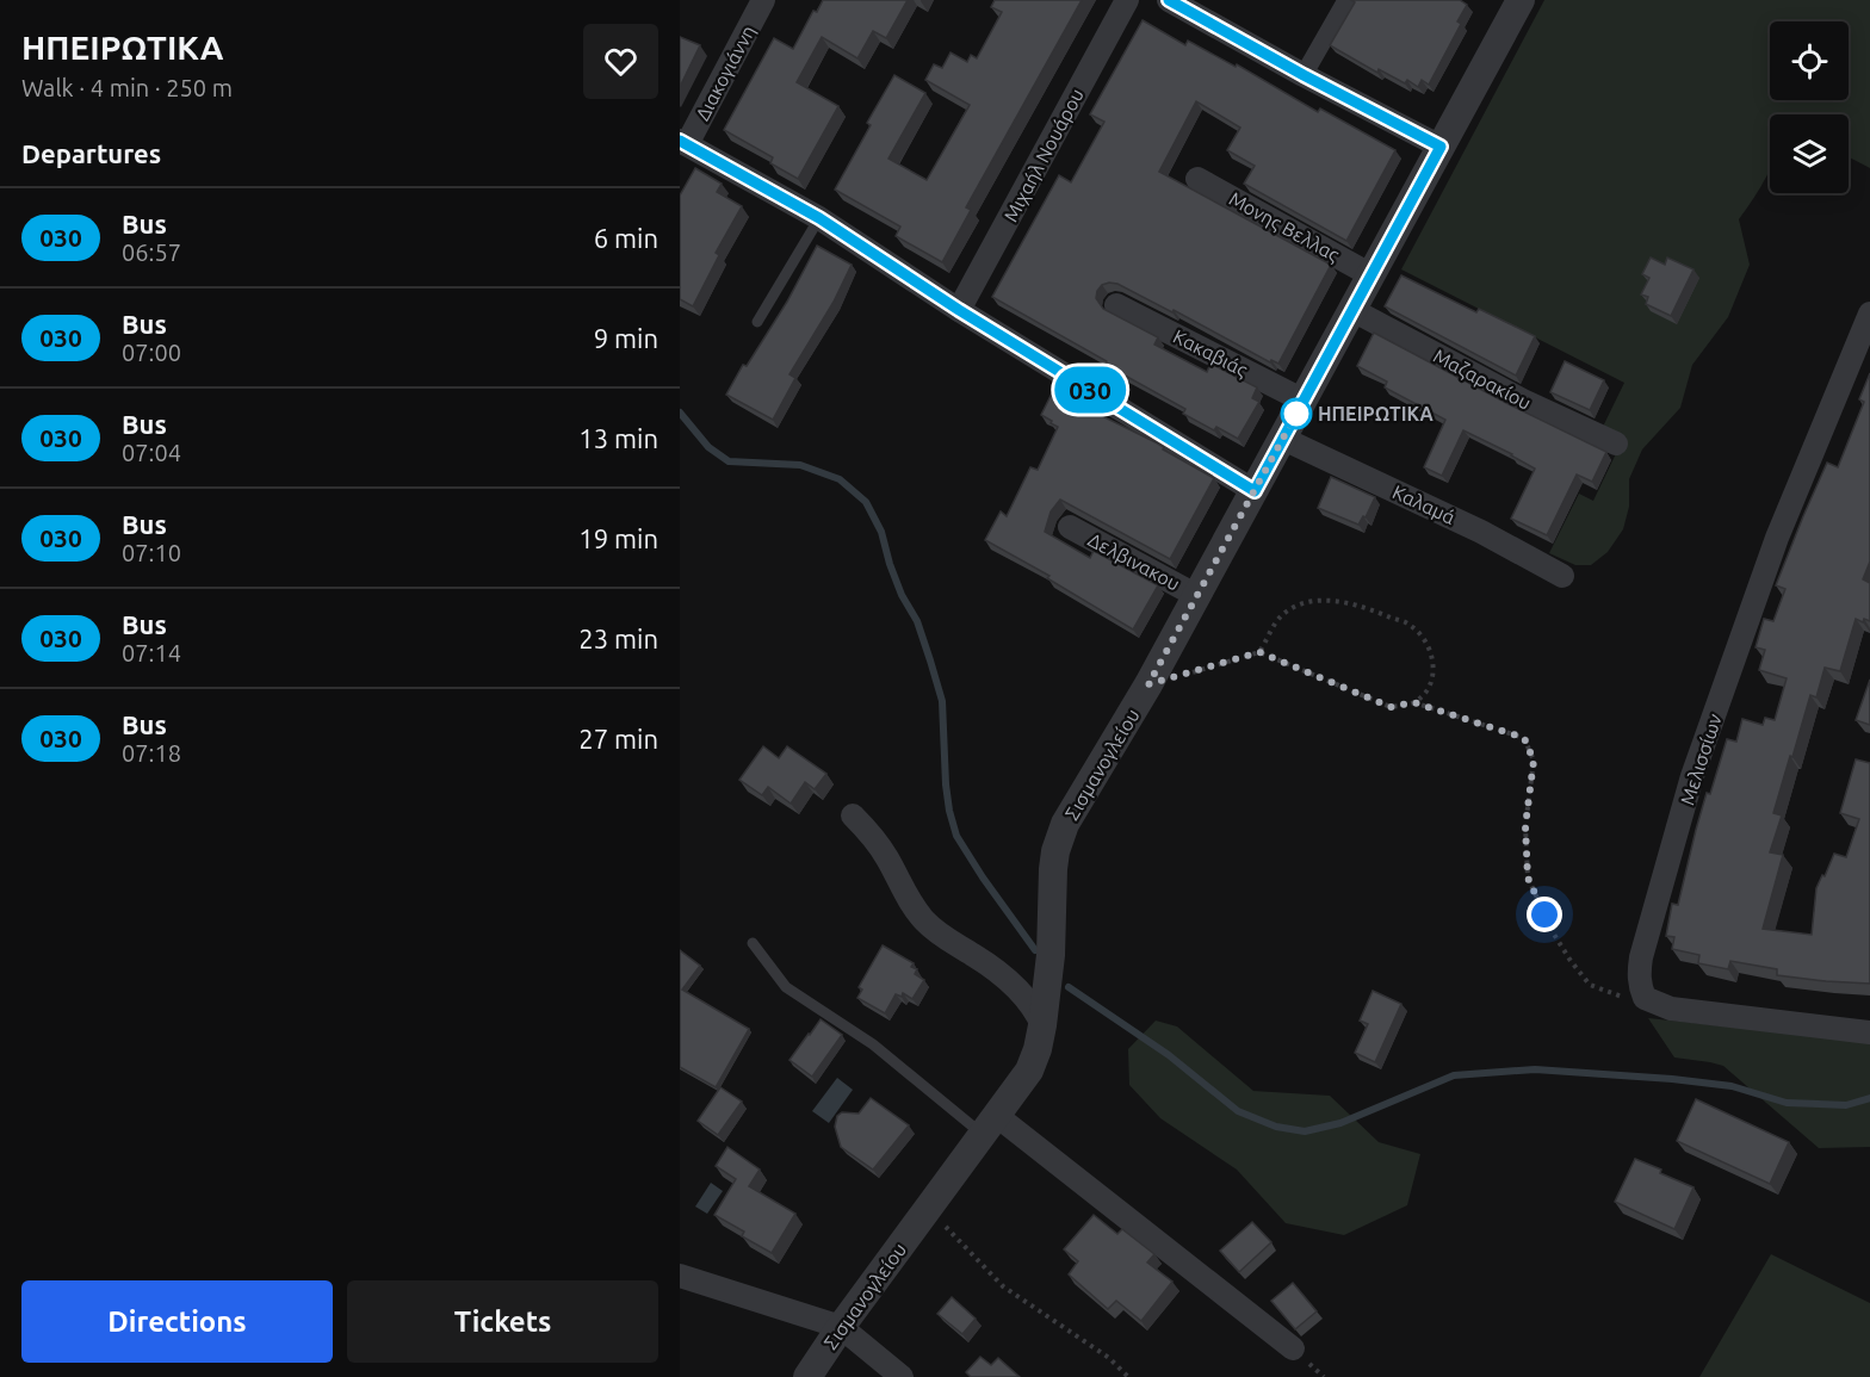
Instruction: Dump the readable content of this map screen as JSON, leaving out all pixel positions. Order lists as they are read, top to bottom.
{
  "streets": {
    "street": [
      "Διακογιάννη",
      "Μιχαήλ Νουάρου",
      "Μονης Βελλας",
      "Κακαβιάς",
      "Μαζαρακίου",
      "Καλαμά",
      "Δελβινακου",
      "Μελισσίων",
      "Σισμανογλείου"
    ]
  },
  "crossings": [
    ["Μονης Βελλας", "Σισμανογλείου"],
    ["Κακαβιάς", "Σισμανογλείου"],
    ["Μαζαρακίου", "Σισμανογλείου"],
    ["Καλαμά", "Σισμανογλείου"],
    ["Δελβινακου", "Σισμανογλείου"]
  ],
  "places": ["ΗΠΕΙΡΩΤΙΚΑ"],
  "lines": ["bus line 030"],
  "page": {
    "heading": [
      ["ΗΠΕΙΡΩΤΙΚΑ", "Walk · 4 min · 250 m"],
      "Departures"
    ],
    "on_map": "030",
    "list": [
      {
        "mark": "030",
        "name": "Bus",
        "note": "06:57",
        "value": "6 min"
      },
      {
        "mark": "030",
        "name": "Bus",
        "note": "07:00",
        "value": "9 min"
      },
      {
        "mark": "030",
        "name": "Bus",
        "note": "07:04",
        "value": "13 min"
      },
      {
        "mark": "030",
        "name": "Bus",
        "note": "07:10",
        "value": "19 min"
      },
      {
        "mark": "030",
        "name": "Bus",
        "note": "07:14",
        "value": "23 min"
      },
      {
        "mark": "030",
        "name": "Bus",
        "note": "07:18",
        "value": "27 min"
      }
    ],
    "buttons": ["Directions", "Tickets"]
  }
}
